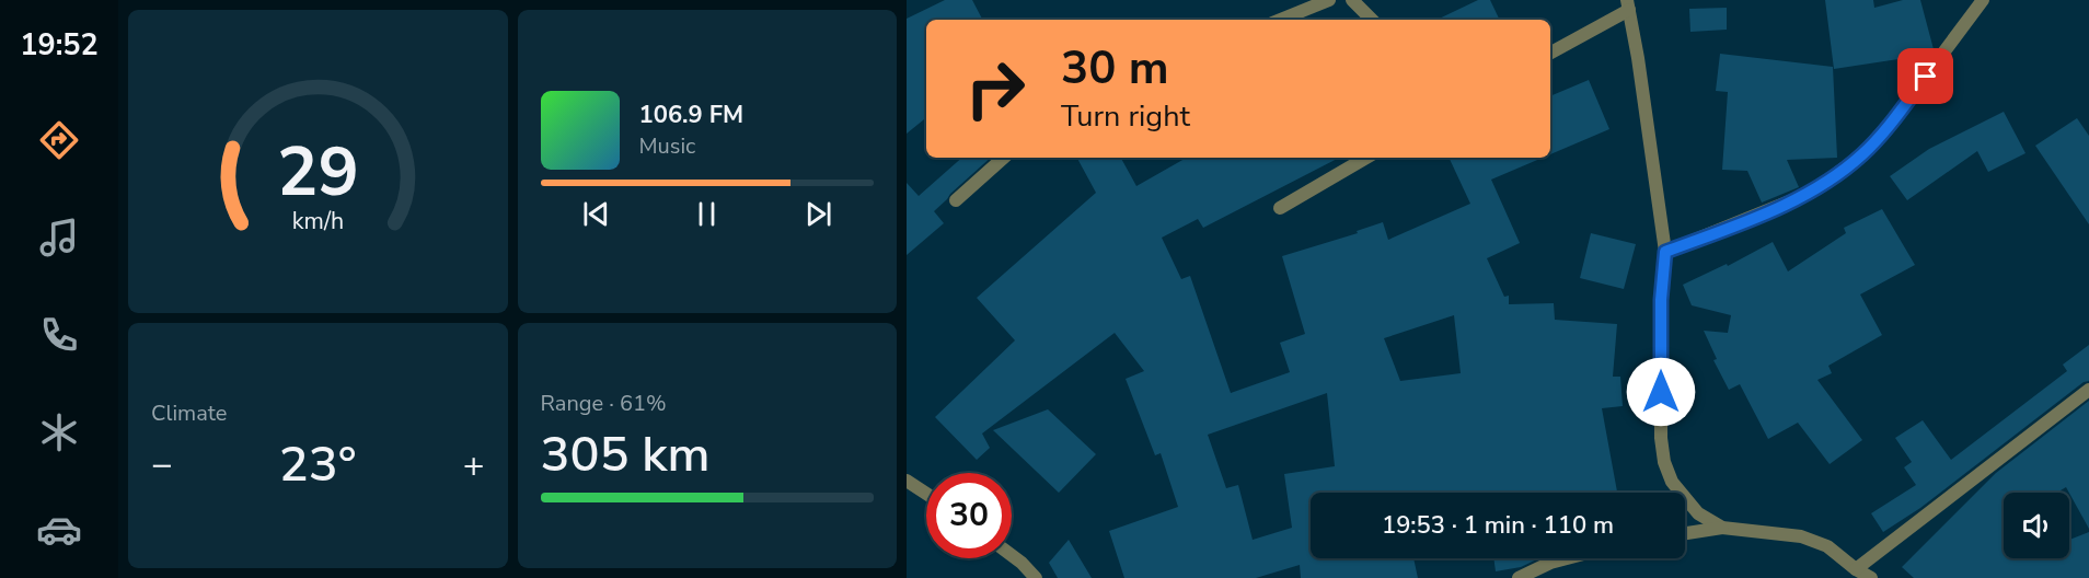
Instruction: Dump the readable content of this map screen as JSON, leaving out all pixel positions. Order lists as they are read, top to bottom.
{
  "page": {
    "tabs": "19:52",
    "turn": ["30 m", "Turn right"],
    "song": ["106.9 FM", "Music"],
    "tile": [
      "Climate",
      ["Range · 61%", "305 km"]
    ],
    "heat": ["−", "23°", "+"],
    "limit": "30",
    "trip": "19:53 · 1 min · 110 m",
    "gauge": ["29", "km/h"]
  }
}
